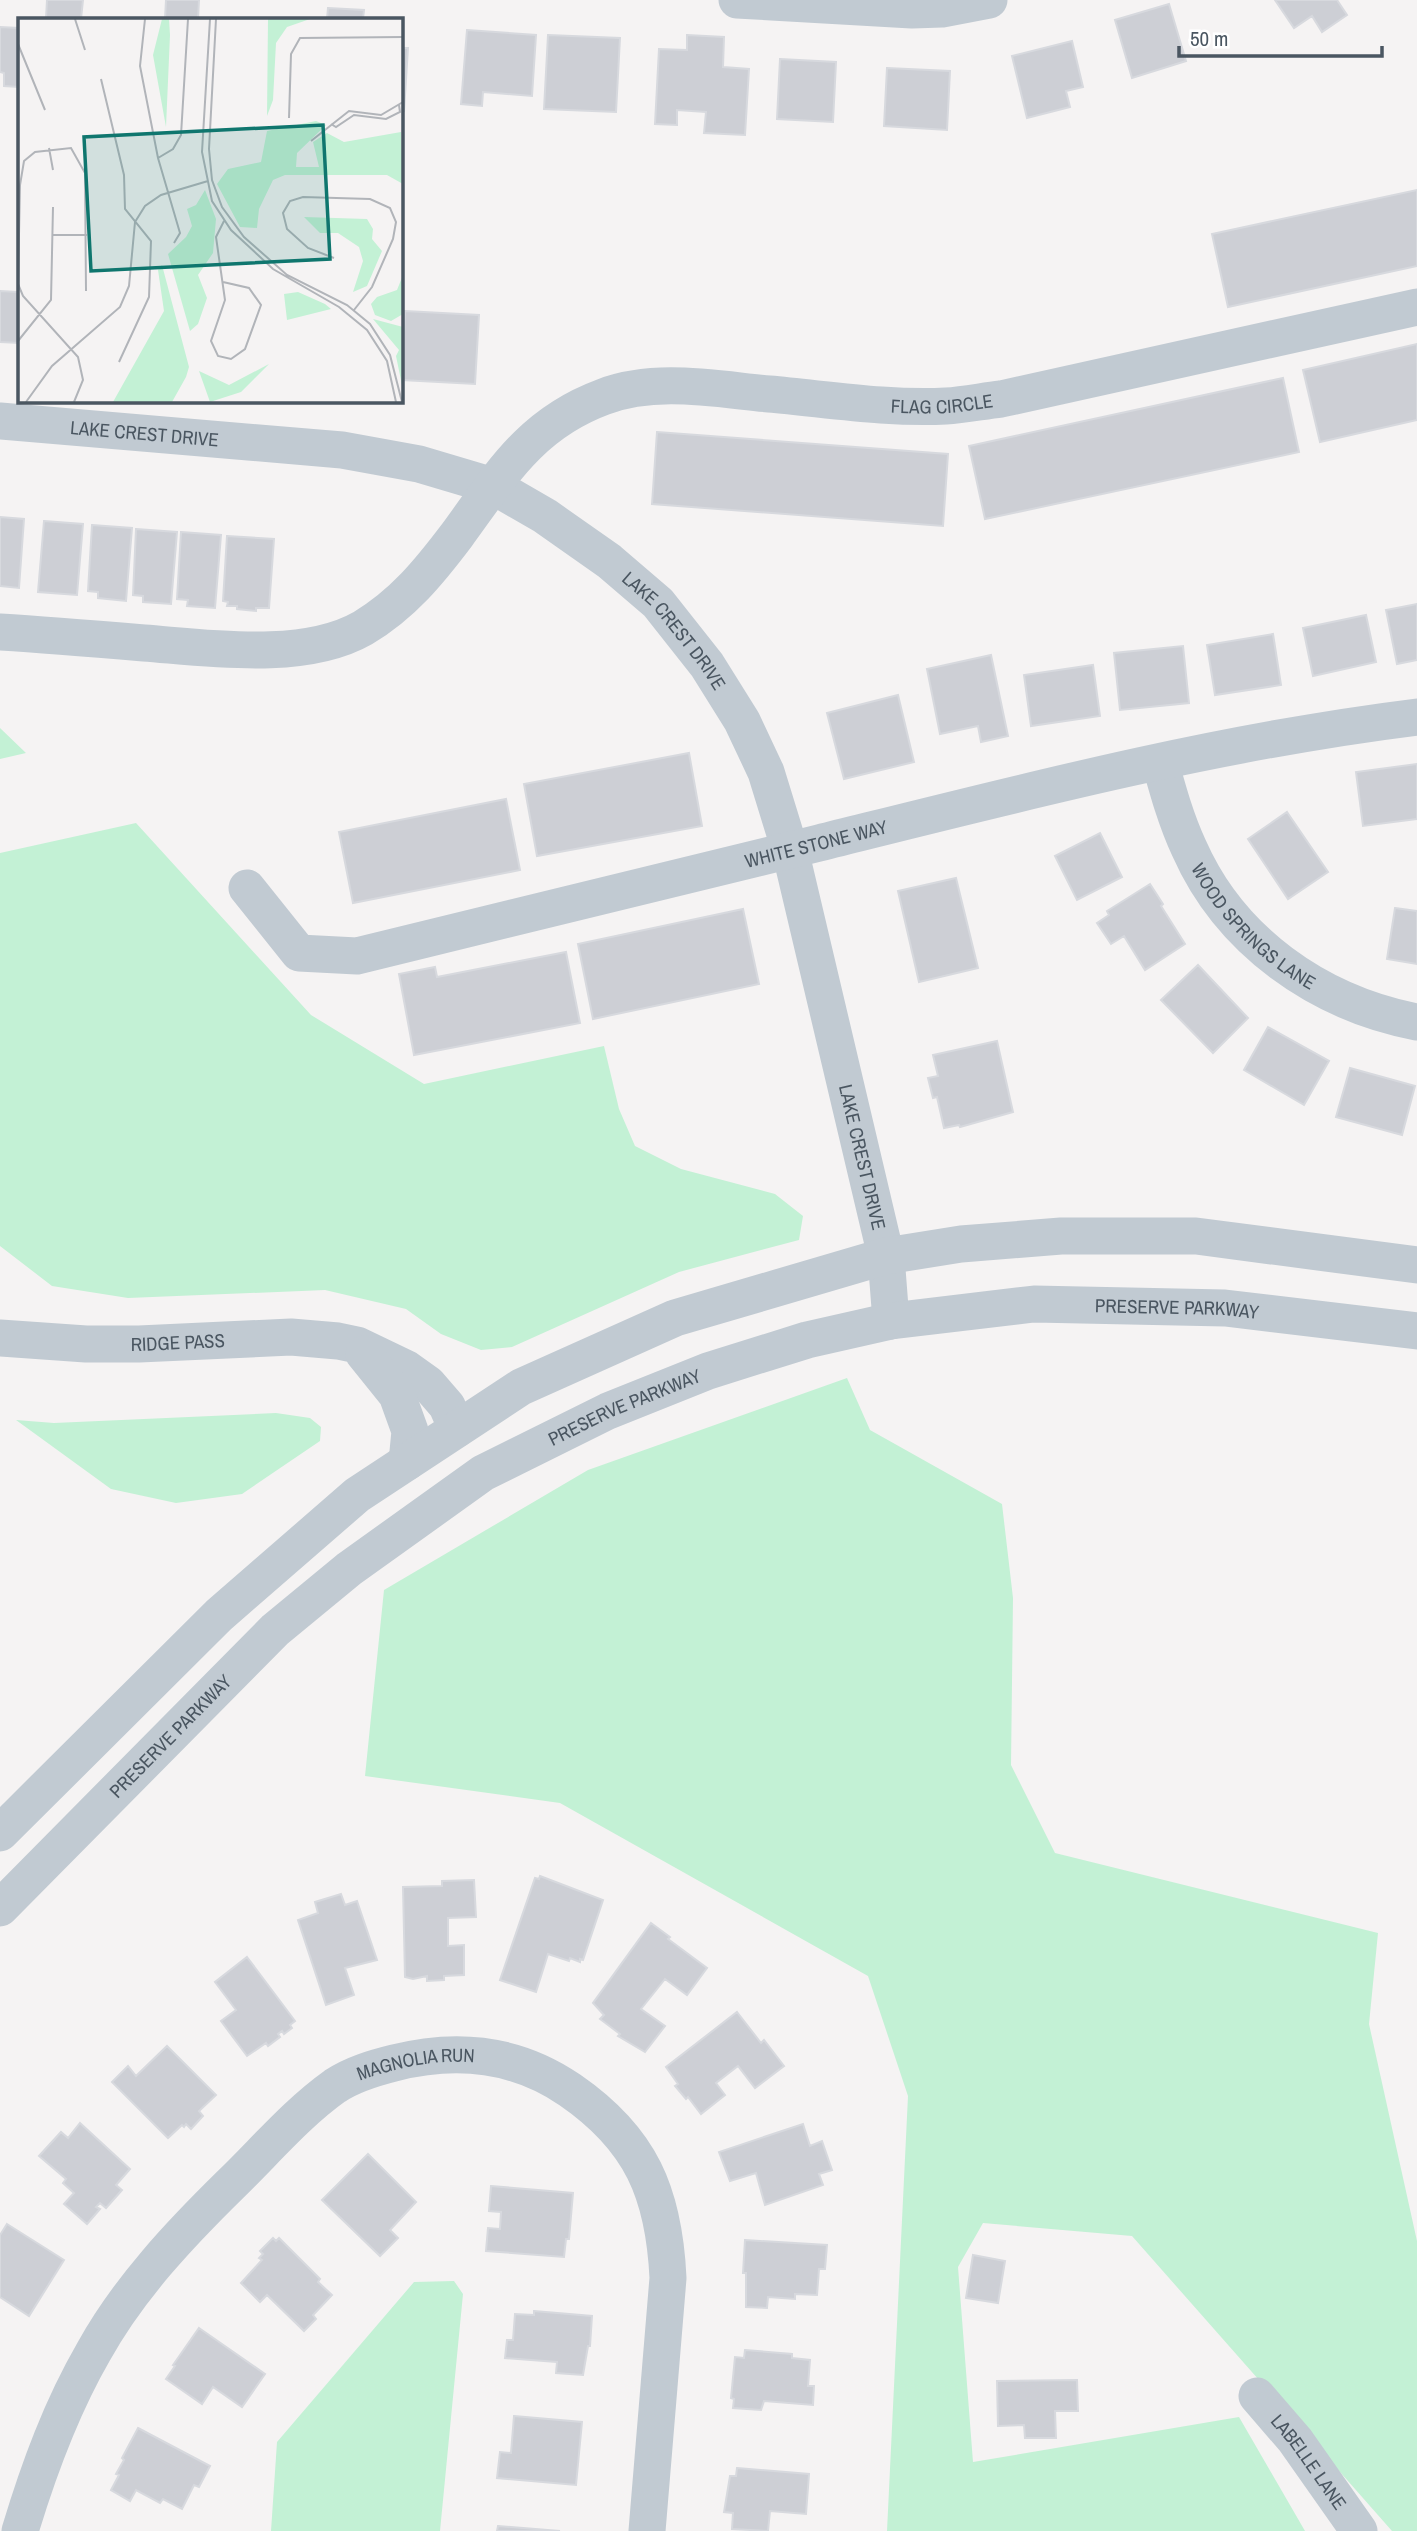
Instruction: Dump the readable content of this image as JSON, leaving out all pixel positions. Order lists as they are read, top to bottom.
{
  "streets": {
    "street": [
      "FLAG CIRCLE",
      "LAKE CREST DRIVE",
      "WHITE STONE WAY",
      "WOOD SPRINGS LANE",
      "PRESERVE PARKWAY",
      "RIDGE PASS",
      "MAGNOLIA RUN",
      "LABELLE LANE"
    ]
  },
  "crossings": [
    ["FLAG CIRCLE", "LAKE CREST DRIVE"],
    ["LAKE CREST DRIVE", "WHITE STONE WAY"],
    ["LAKE CREST DRIVE", "PRESERVE PARKWAY"],
    ["WHITE STONE WAY", "WOOD SPRINGS LANE"]
  ],
  "scale_bar": "50 m"
}
